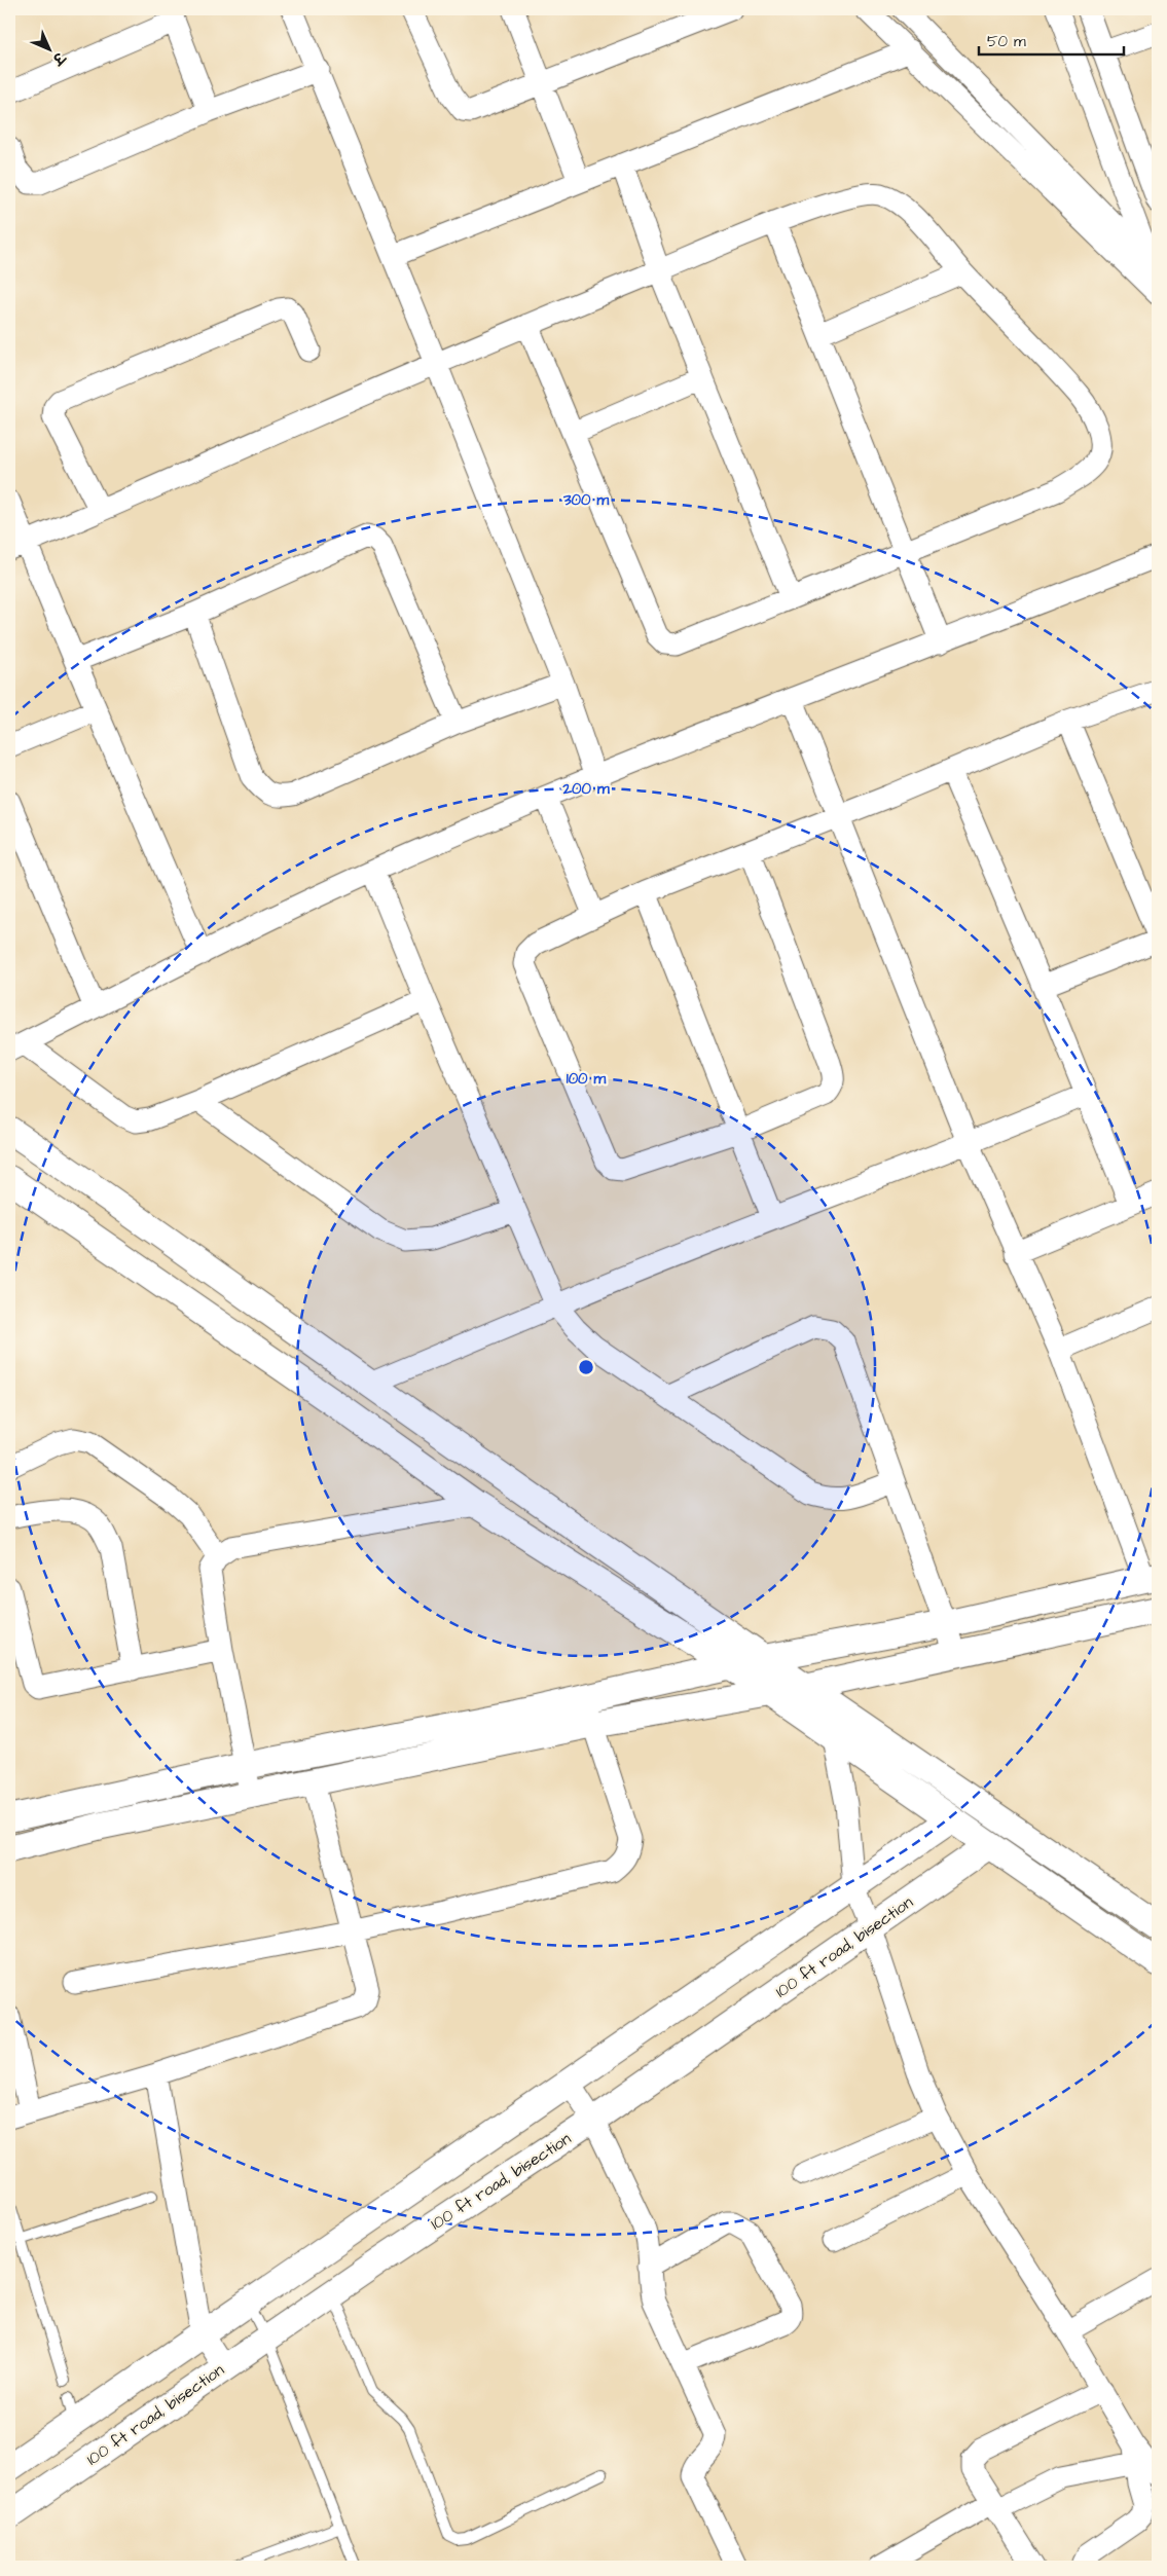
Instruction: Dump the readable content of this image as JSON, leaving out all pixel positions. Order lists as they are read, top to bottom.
{
  "streets": {
    "street": ["100 ft road, bisection"]
  },
  "scale_bar": "50 m",
  "north": "bottom right",
  "rings": ["300 m", "200 m", "100 m"]
}
